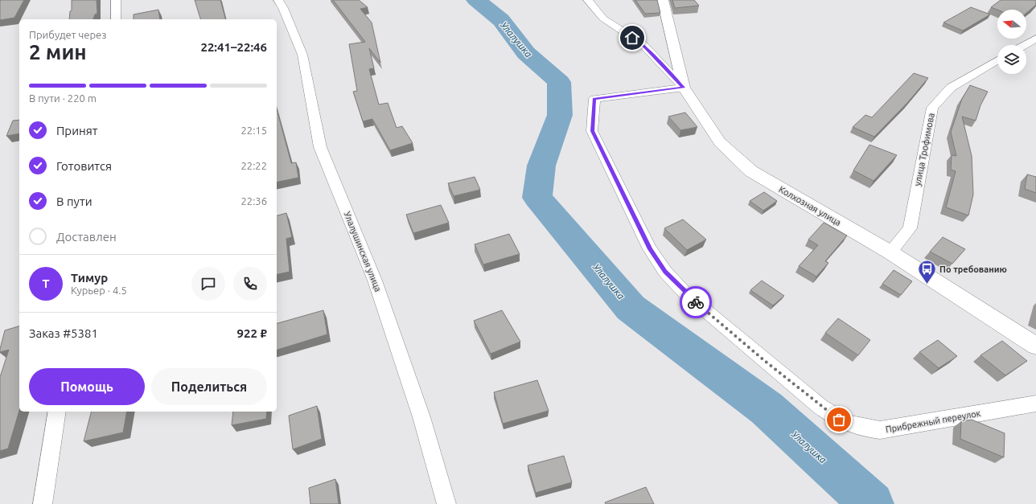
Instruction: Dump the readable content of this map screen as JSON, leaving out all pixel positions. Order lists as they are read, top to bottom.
{
  "streets": {
    "street": [
      "улица Трофимова",
      "Колхозная улица",
      "Улалушинская улица",
      "Прибрежный переулок"
    ]
  },
  "crossings": [
    ["улица Трофимова", "Колхозная улица"],
    ["Колхозная улица", "Прибрежный переулок"]
  ],
  "water": ["Улалушка"],
  "places": {
    "bus stop": ["По требованию"]
  },
  "north": "left",
  "page": {
    "heading": ["2 мин", "Прибудет через", "22:41–22:46"],
    "panel": [
      "Тимур",
      "Курьер · 4.5",
      "Заказ #5381",
      "922 ₽"
    ],
    "bar": "В пути · 220 m",
    "list": [
      ["Принят", "22:15"],
      ["Готовится", "22:22"],
      ["В пути", "22:36"],
      "Доставлен"
    ],
    "round": "Т",
    "buttons": ["Помощь", "Поделиться"]
  }
}
